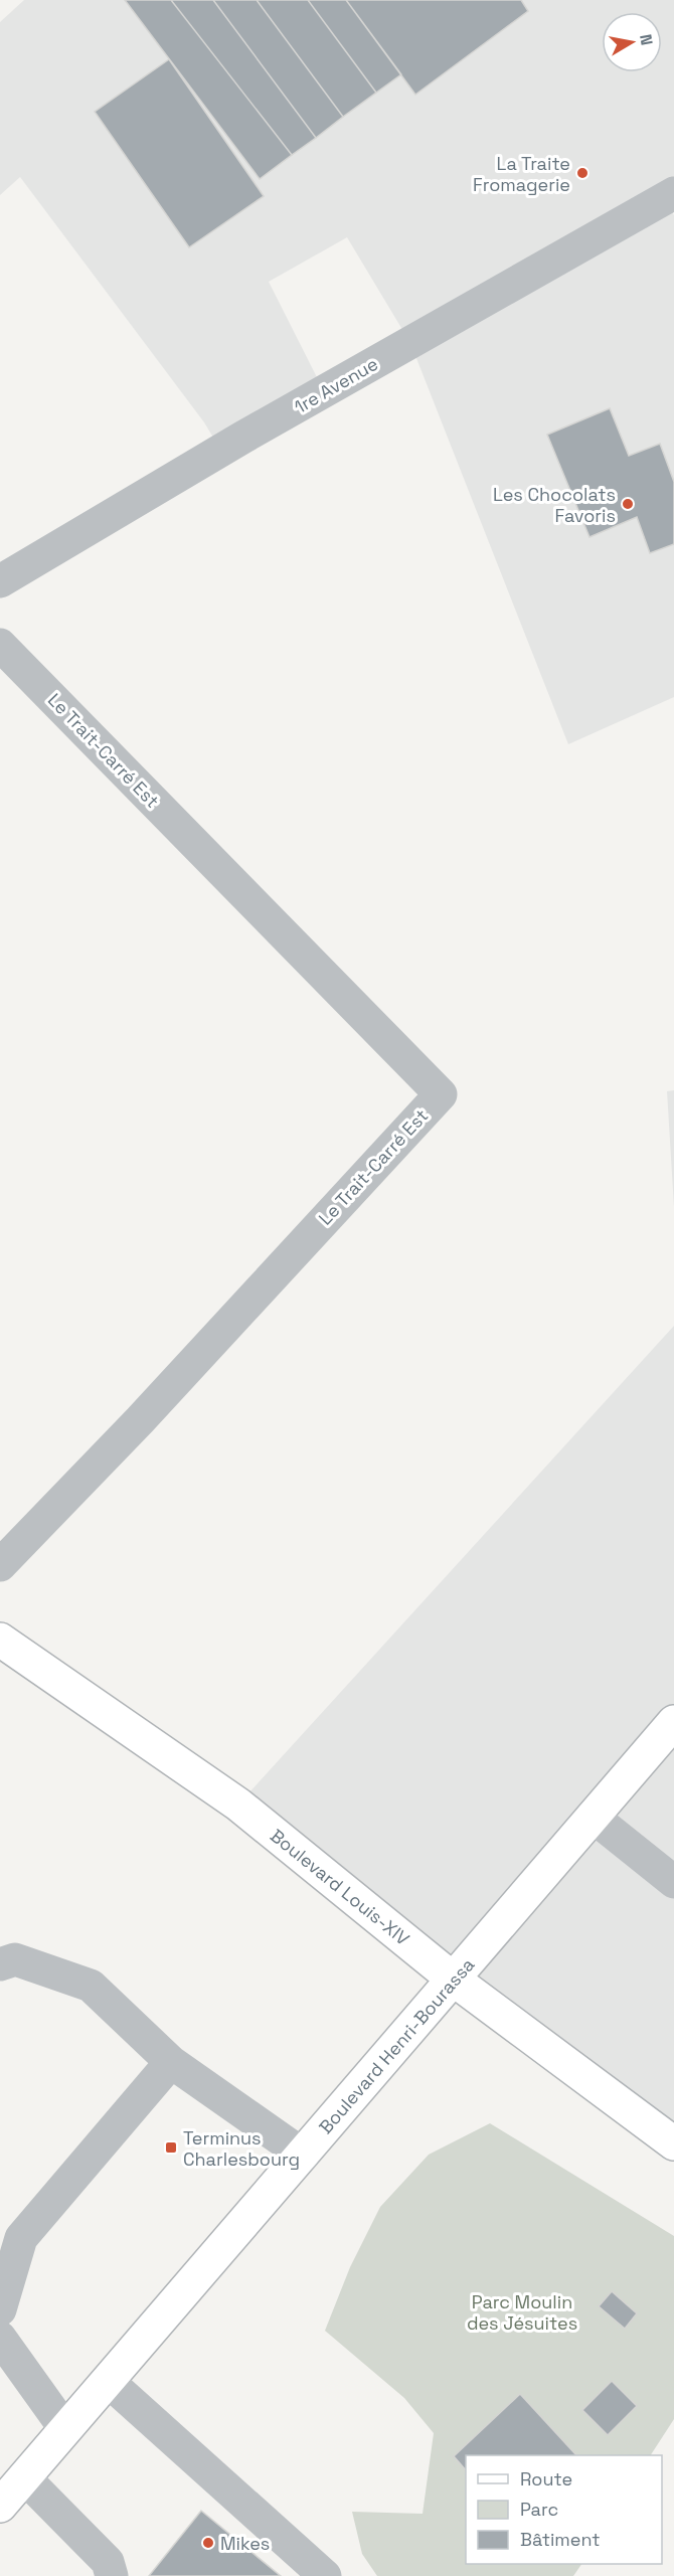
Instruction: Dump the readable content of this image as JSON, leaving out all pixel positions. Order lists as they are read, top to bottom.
{
  "streets": {
    "main road": ["Boulevard Louis-XIV", "Boulevard Henri-Bourassa"],
    "street": ["1re Avenue", "Le Trait-Carré Est"]
  },
  "crossings": [
    ["Boulevard Louis-XIV", "Boulevard Henri-Bourassa"]
  ],
  "parks": ["Parc Moulin des Jésuites"],
  "places": {
    "other": ["La Traite Fromagerie", "Les Chocolats Favoris", "Mikes"],
    "transit": ["Terminus Charlesbourg"]
  },
  "legend": ["Route", "Parc", "Bâtiment"],
  "north": "right"
}
